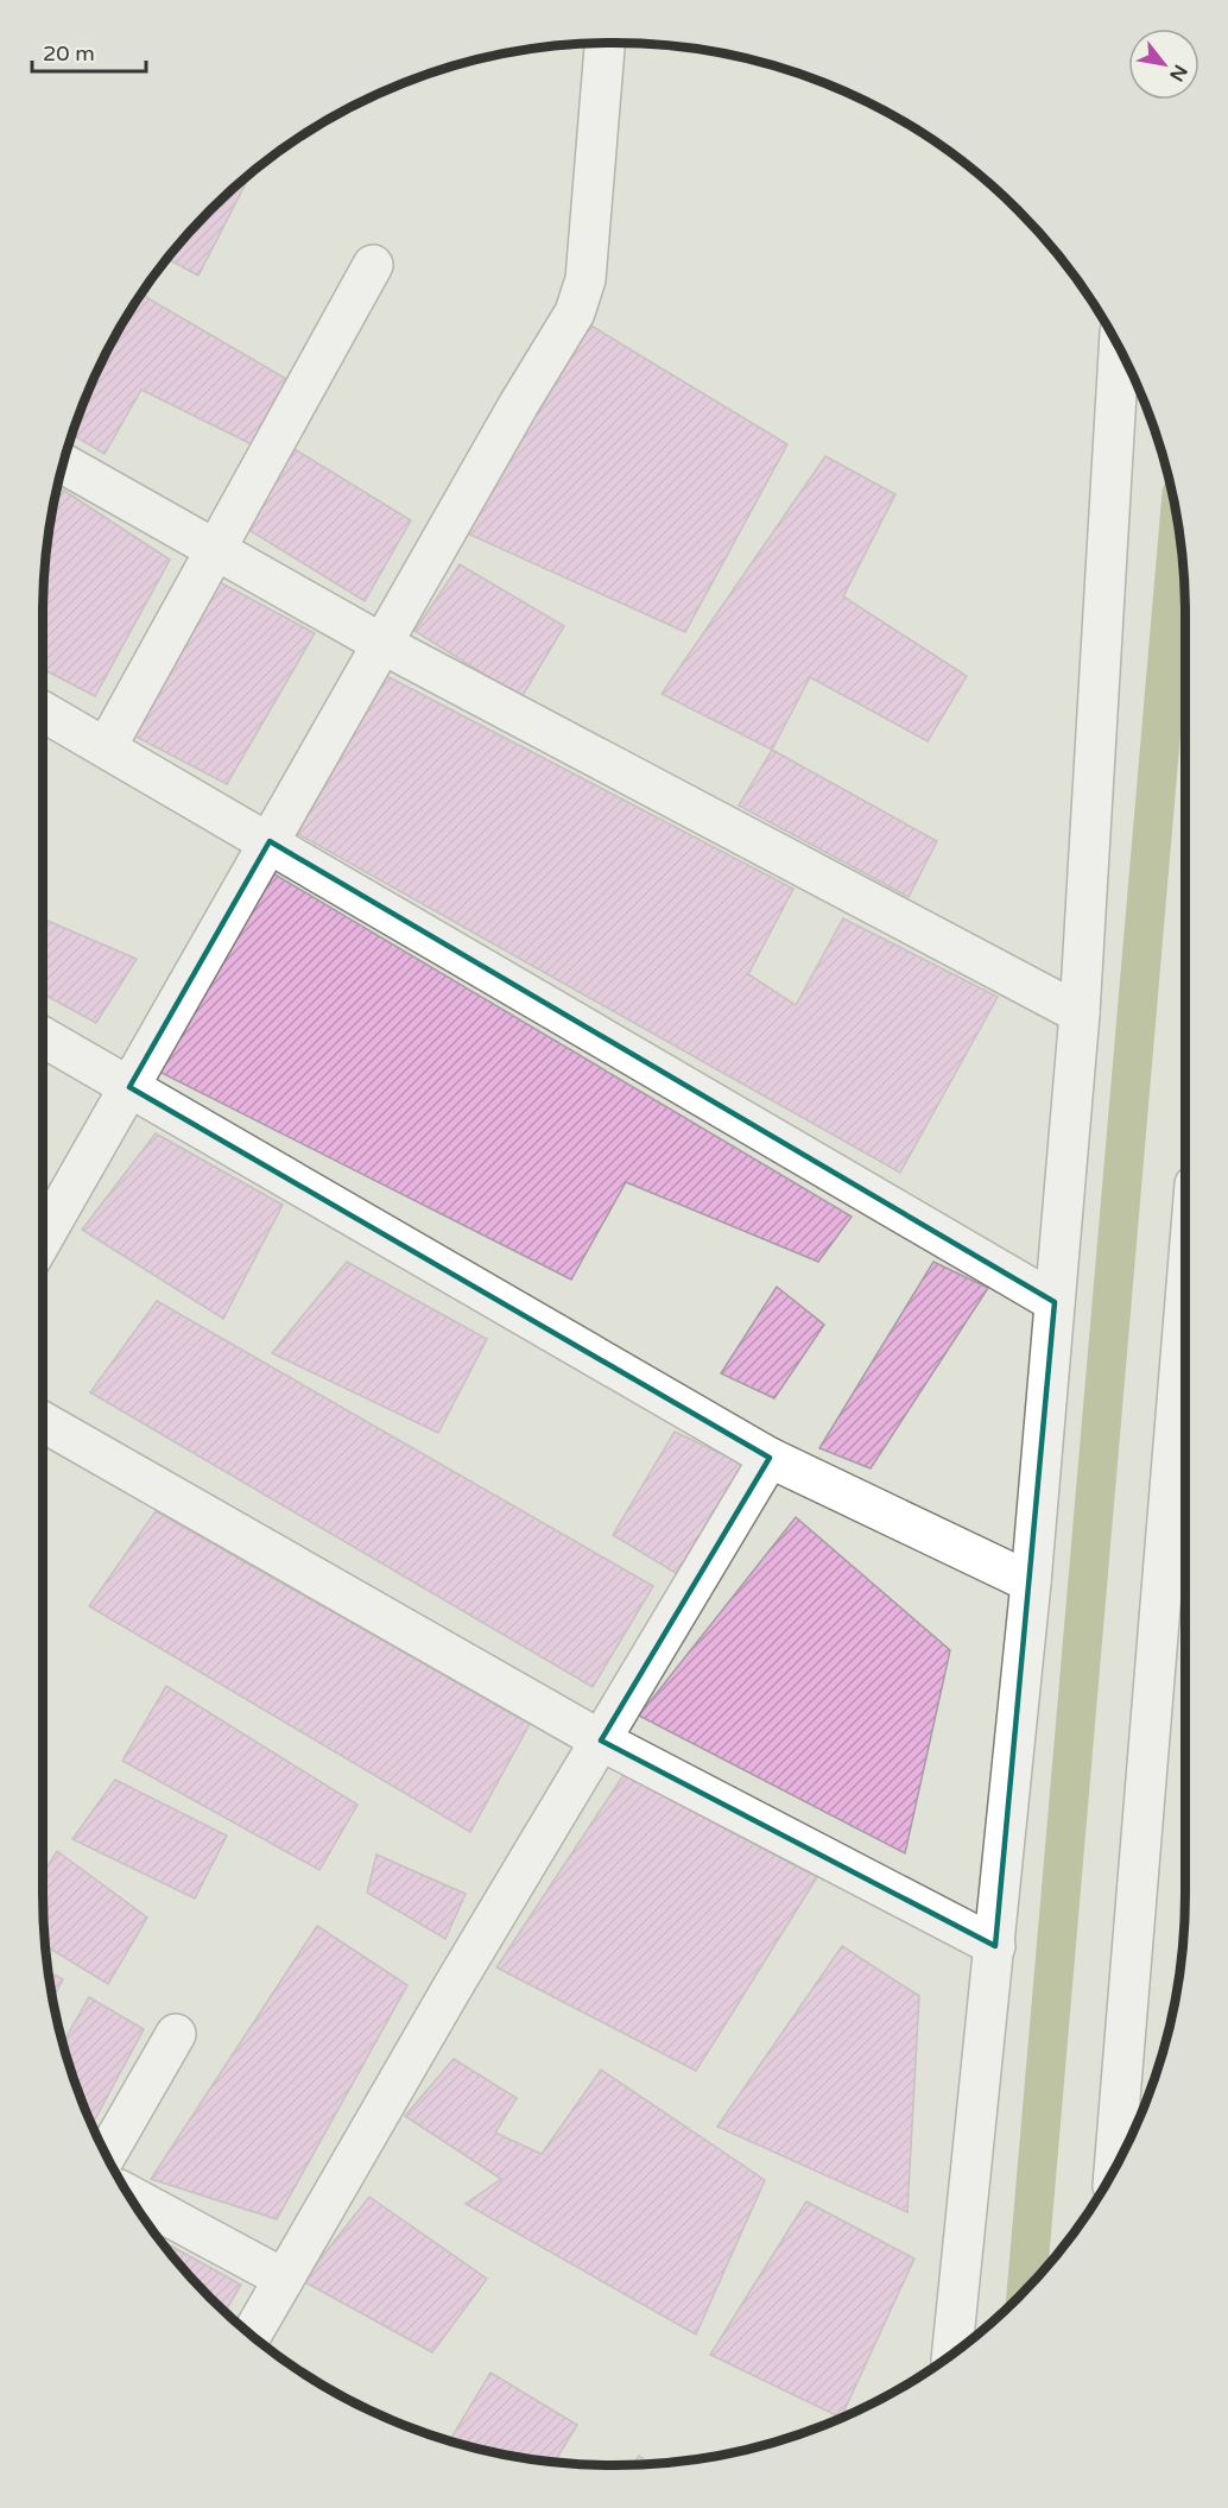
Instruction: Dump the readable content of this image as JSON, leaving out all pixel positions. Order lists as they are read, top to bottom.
{
  "scale_bar": "20 m",
  "north": "bottom right"
}
